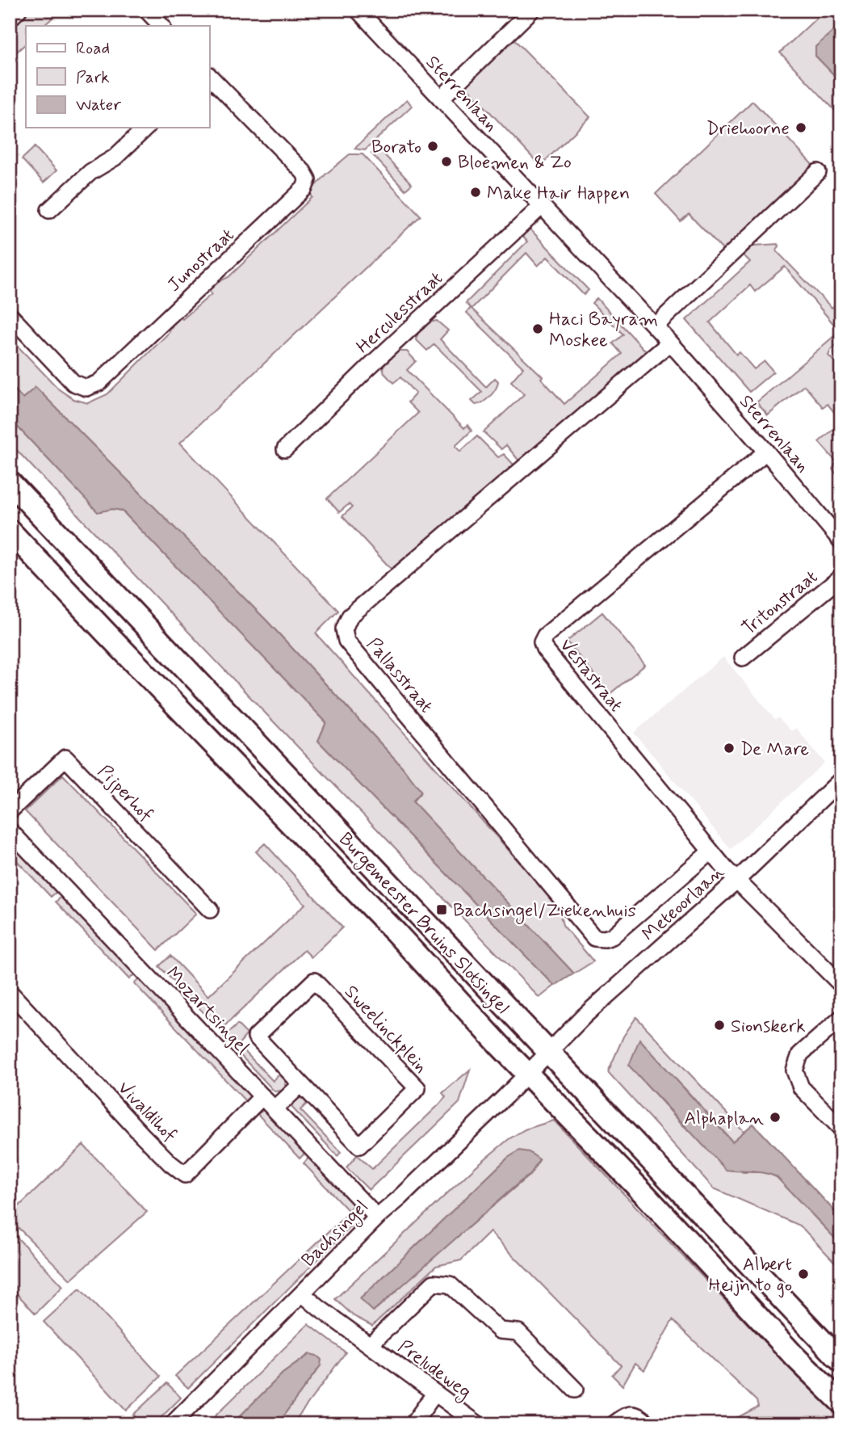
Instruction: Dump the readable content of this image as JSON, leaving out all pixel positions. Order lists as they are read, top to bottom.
{
  "streets": {
    "main road": ["Burgemeester Bruins Slotsingel"],
    "street": [
      "Sterrenlaan",
      "Junostraat",
      "Herculesstraat",
      "Tritonstraat",
      "Pallasstraat",
      "Vestastraat",
      "Pijperhof",
      "Meteoorlaan",
      "Mozartsingel",
      "Sweelinckplein",
      "Vivaldihof",
      "Bachsingel",
      "Preludeweg"
    ]
  },
  "crossings": [
    ["Sterrenlaan", "Herculesstraat"],
    ["Sterrenlaan", "Pallasstraat"],
    ["Sterrenlaan", "Vestastraat"],
    ["Pallasstraat", "Vestastraat"],
    ["Vestastraat", "Meteoorlaan"],
    ["Meteoorlaan", "Burgemeester Bruins Slotsingel"],
    ["Meteoorlaan", "Bachsingel"],
    ["Burgemeester Bruins Slotsingel", "Bachsingel"],
    ["Mozartsingel", "Vivaldihof"],
    ["Mozartsingel", "Bachsingel"],
    ["Bachsingel", "Preludeweg"]
  ],
  "places": {
    "other": [
      "Driehoorne",
      "Borato",
      "Bloemen & Zo",
      "Make Hair Happen",
      "Haci Bayram Moskee",
      "De Mare",
      "Sionskerk",
      "Alphaplan",
      "Albert Heijn to go"
    ],
    "transit": ["Bachsingel/Ziekenhuis"]
  },
  "legend": ["Road", "Park", "Water"]
}
